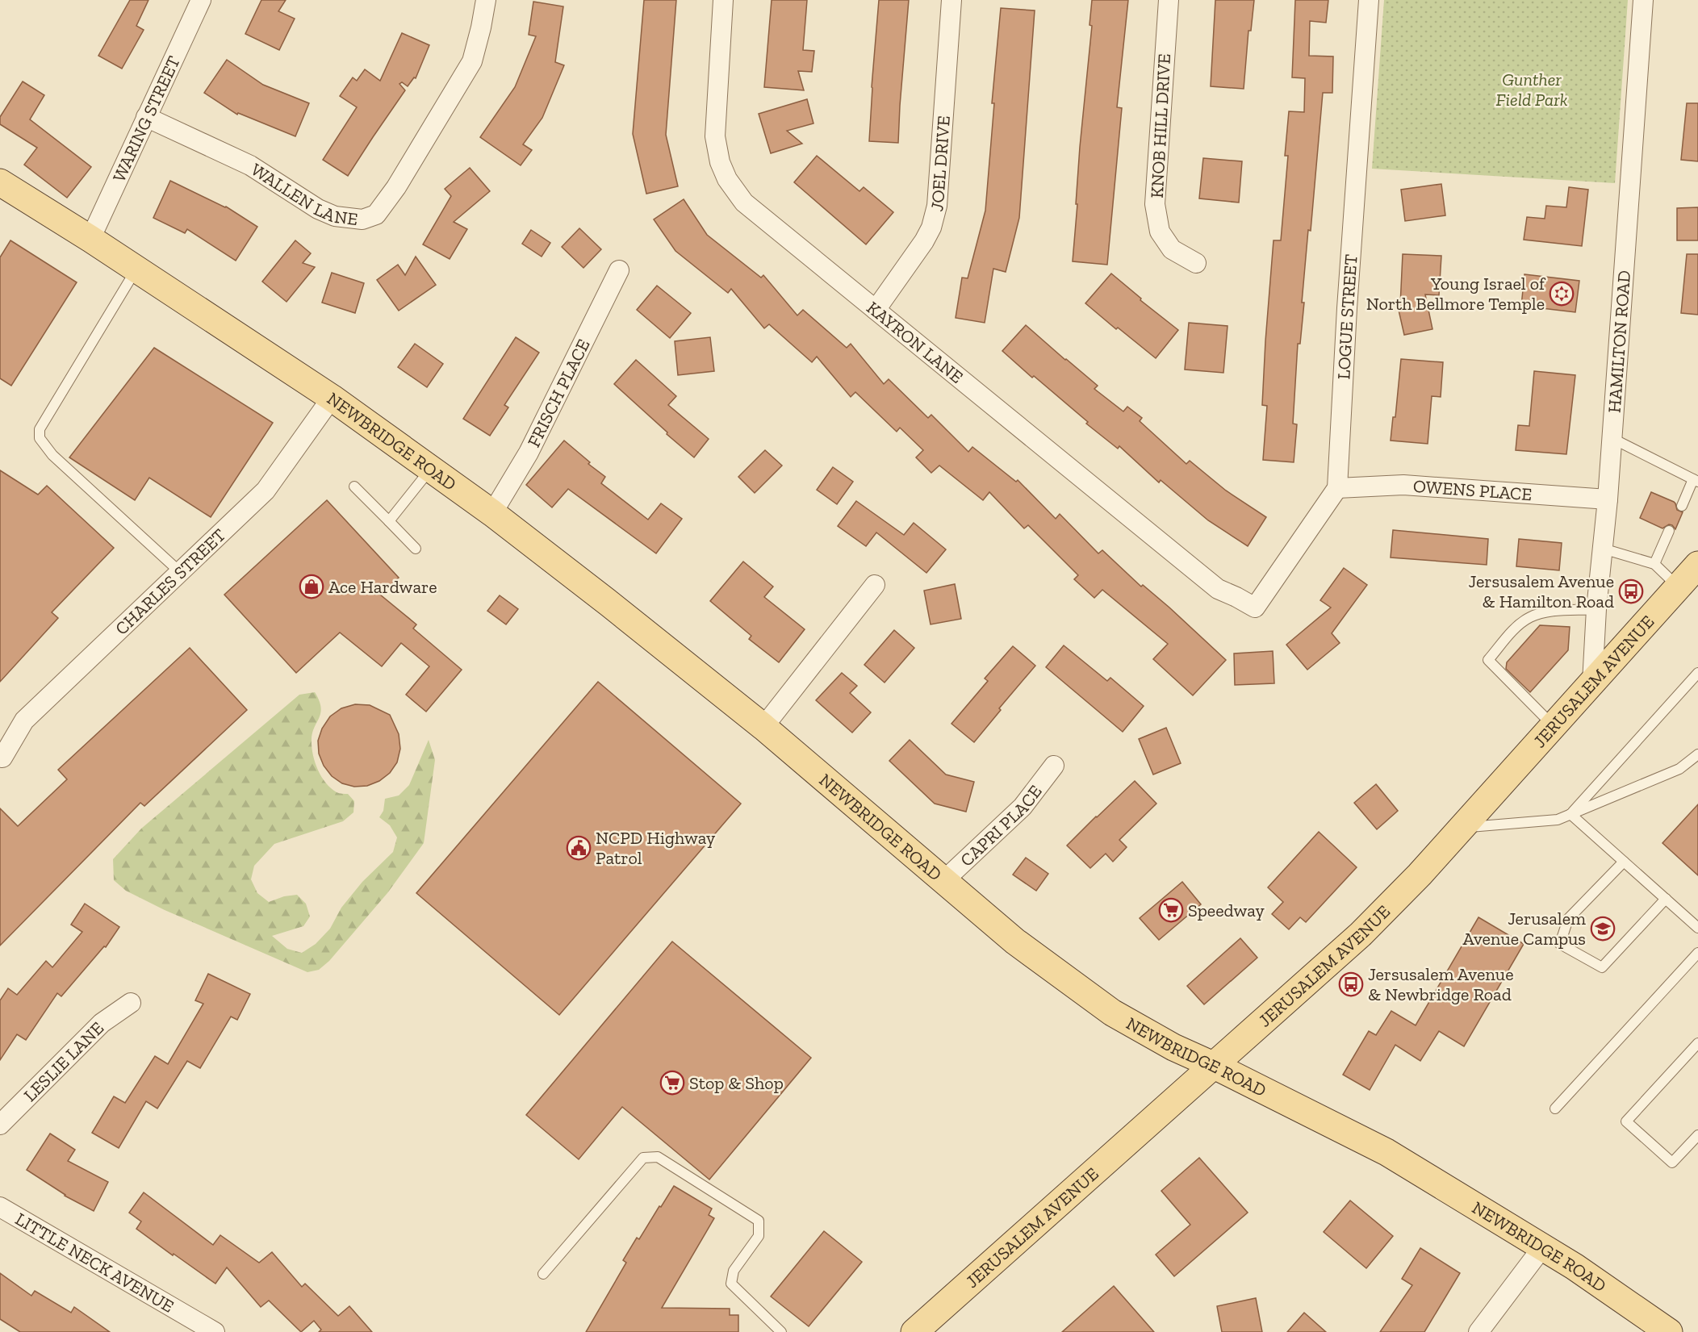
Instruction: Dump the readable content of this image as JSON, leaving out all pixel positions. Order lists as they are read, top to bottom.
{
  "streets": {
    "main road": ["NEWBRIDGE ROAD", "JERUSALEM AVENUE"],
    "street": [
      "WARING STREET",
      "KNOB HILL DRIVE",
      "JOEL DRIVE",
      "WALLEN LANE",
      "LOGUE STREET",
      "HAMILTON ROAD",
      "KAYRON LANE",
      "FRISCH PLACE",
      "OWENS PLACE",
      "CHARLES STREET",
      "CAPRI PLACE",
      "LESLIE LANE",
      "LITTLE NECK AVENUE"
    ]
  },
  "crossings": [
    ["WARING STREET", "WALLEN LANE"],
    ["WARING STREET", "NEWBRIDGE ROAD"],
    ["JOEL DRIVE", "KAYRON LANE"],
    ["LOGUE STREET", "KAYRON LANE"],
    ["LOGUE STREET", "OWENS PLACE"],
    ["HAMILTON ROAD", "OWENS PLACE"],
    ["HAMILTON ROAD", "JERUSALEM AVENUE"],
    ["KAYRON LANE", "OWENS PLACE"],
    ["FRISCH PLACE", "NEWBRIDGE ROAD"],
    ["NEWBRIDGE ROAD", "CHARLES STREET"],
    ["NEWBRIDGE ROAD", "JERUSALEM AVENUE"],
    ["NEWBRIDGE ROAD", "CAPRI PLACE"]
  ],
  "parks": ["Gunther Field Park"],
  "places": {
    "synagogue": ["Young Israel of North Bellmore Temple"],
    "shop": ["Ace Hardware"],
    "bus stop": ["Jersusalem Avenue & Hamilton Road", "Jersusalem Avenue & Newbridge Road"],
    "public building": ["NCPD Highway Patrol"],
    "supermarket": ["Speedway", "Stop & Shop"],
    "school or university": ["Jerusalem Avenue Campus"]
  }
}
